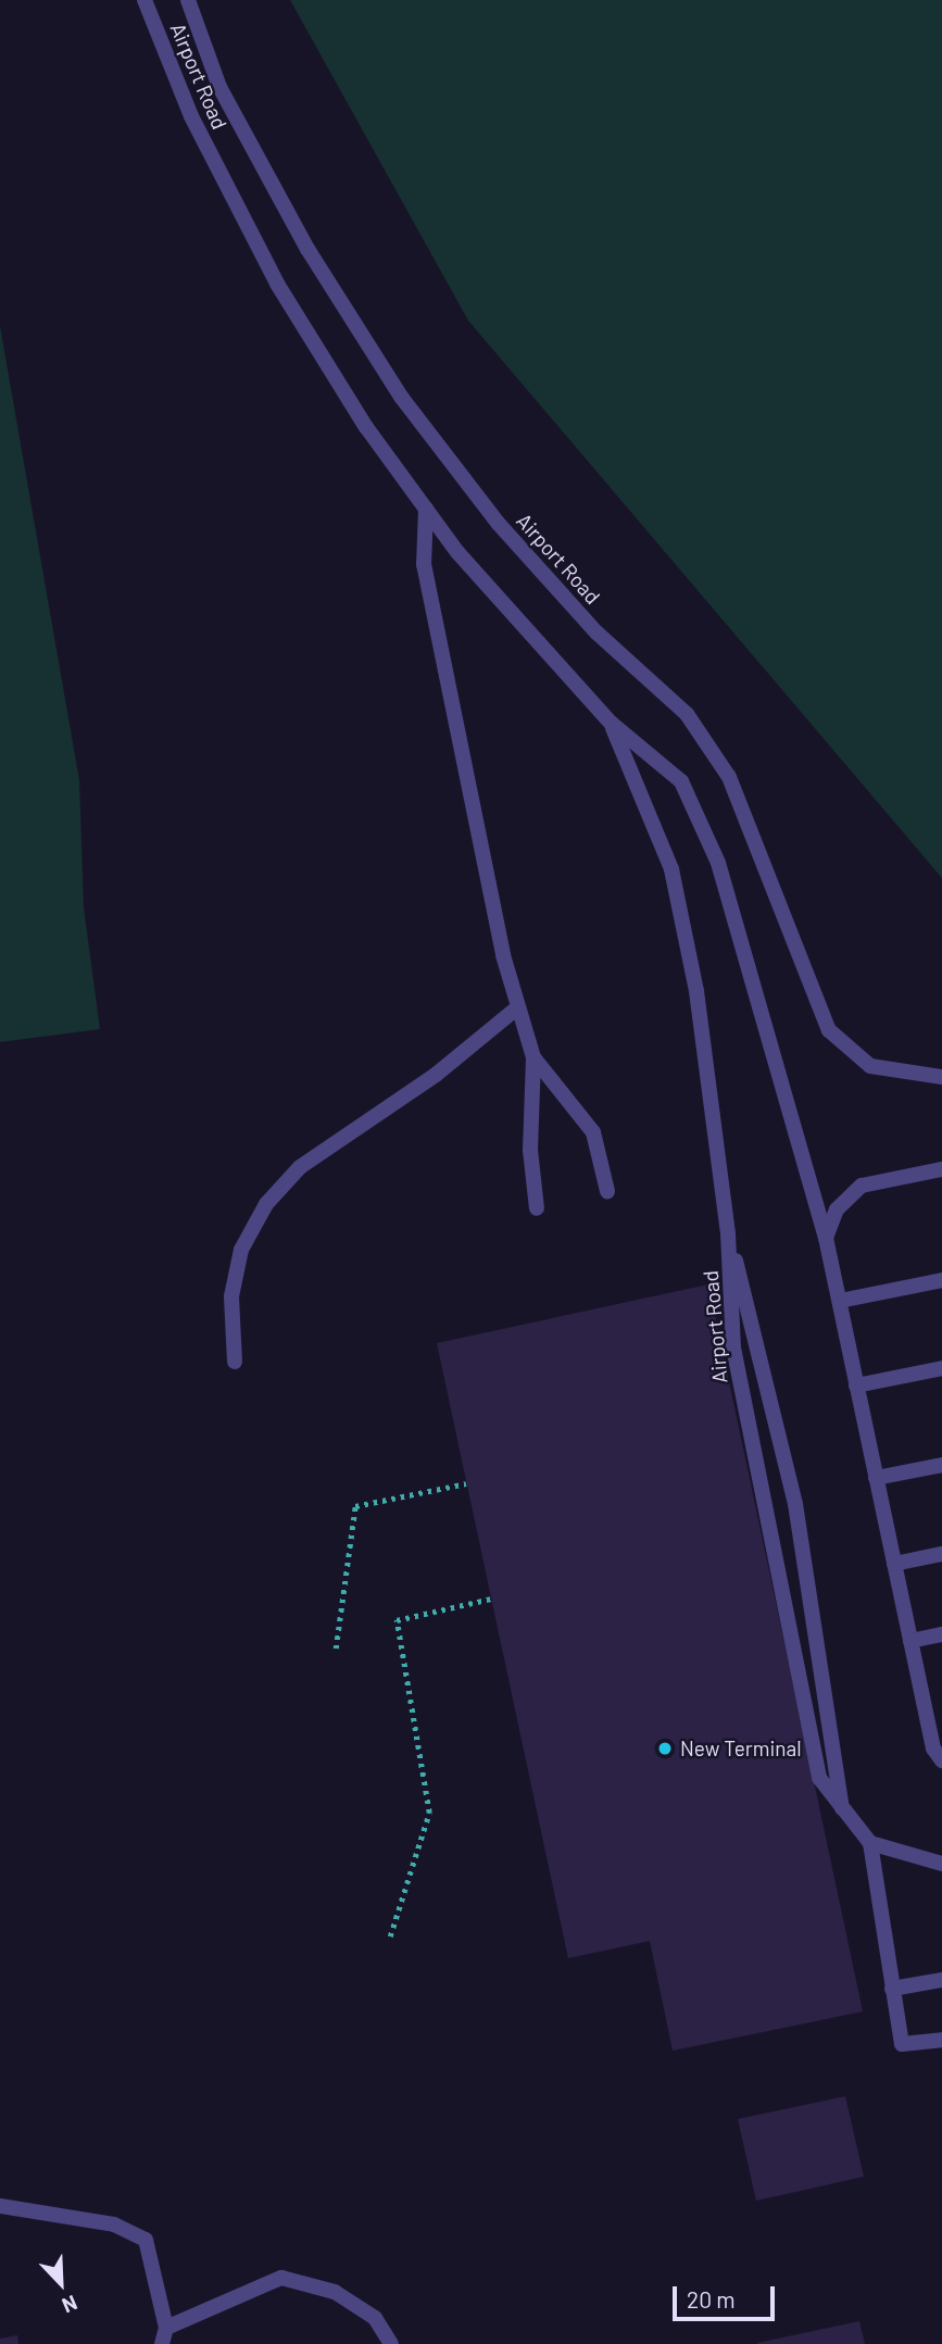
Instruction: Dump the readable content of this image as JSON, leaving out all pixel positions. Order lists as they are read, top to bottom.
{
  "streets": {
    "lane": ["Airport Road"]
  },
  "places": ["New Terminal"],
  "scale_bar": "20 m",
  "north": "bottom right"
}
